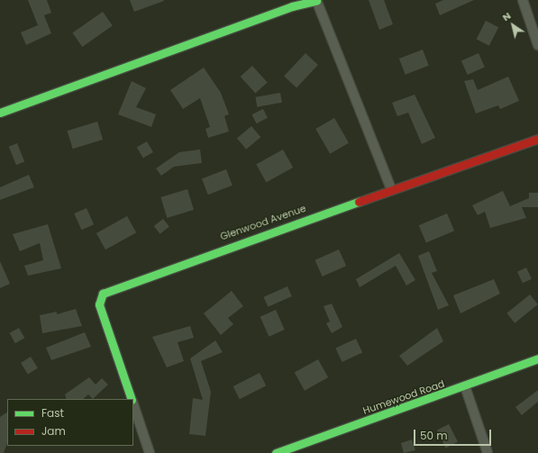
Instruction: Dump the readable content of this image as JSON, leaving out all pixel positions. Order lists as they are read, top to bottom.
{
  "streets": {
    "street": ["Glenwood Avenue", "Humewood Road"]
  },
  "legend": ["Fast", "Jam"],
  "scale_bar": "50 m",
  "north": "top left"
}
